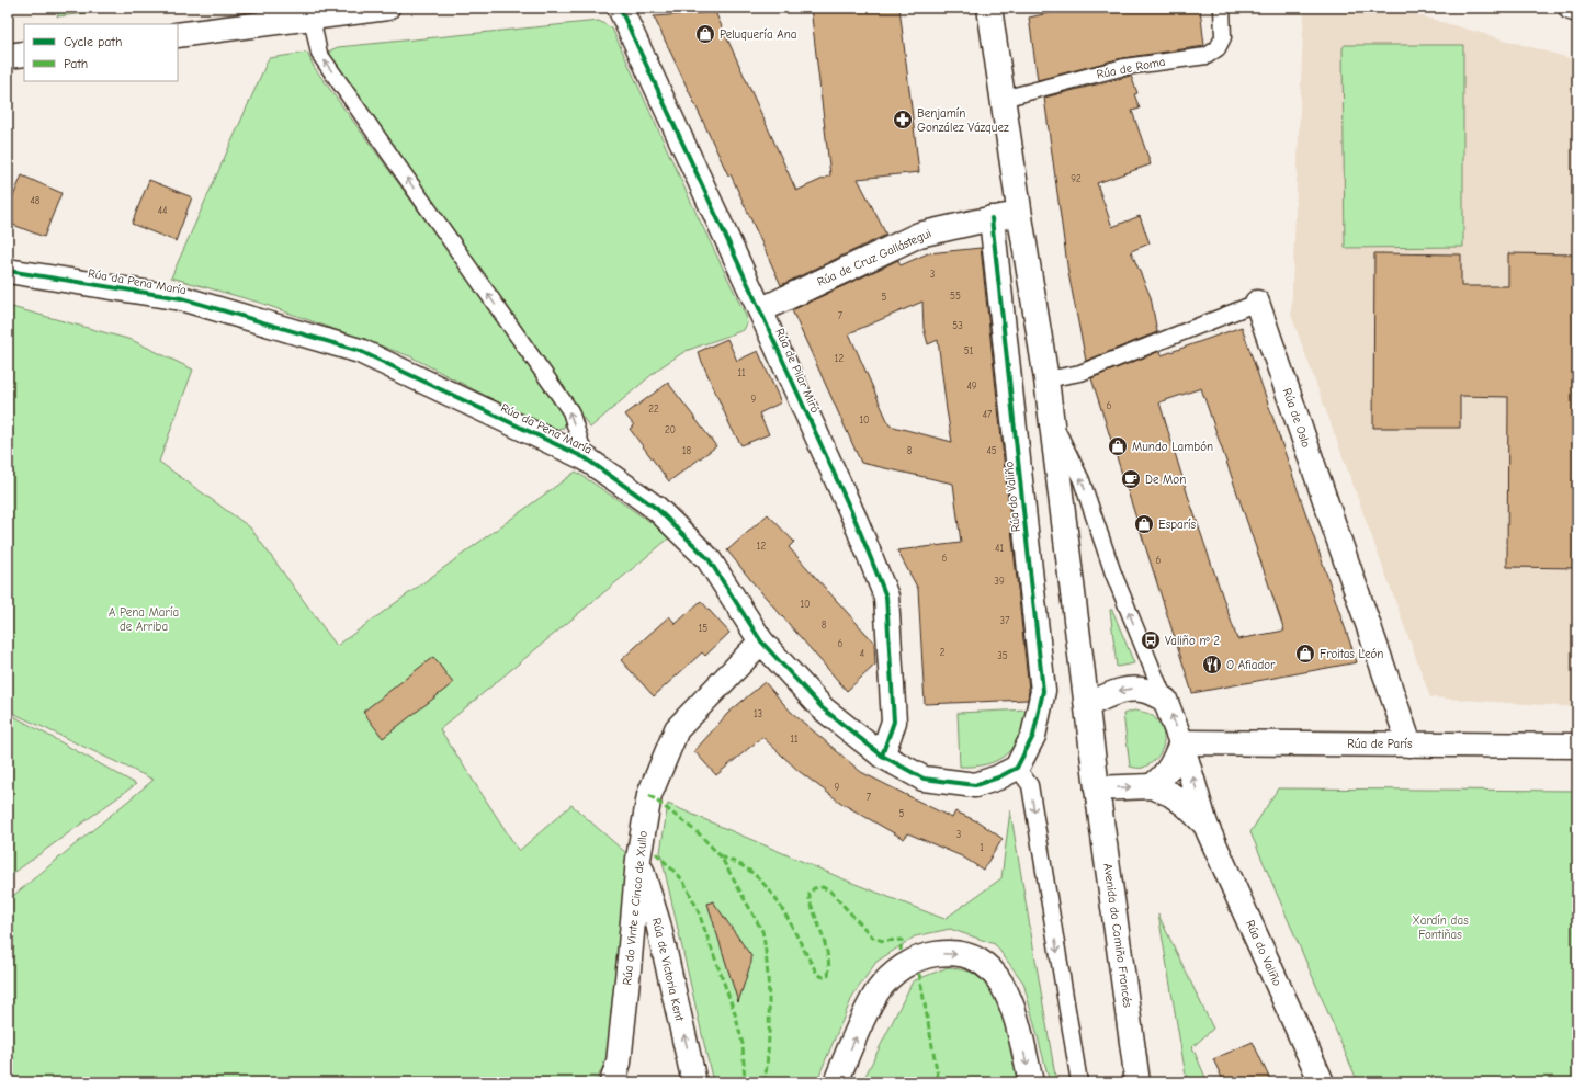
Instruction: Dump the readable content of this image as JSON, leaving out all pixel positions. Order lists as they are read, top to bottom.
{
  "streets": {
    "street": [
      "Rúa de Cruz Gallástegui",
      "Rúa da Pena María",
      "Rúa de Pilar Miró",
      "Rúa de Oslo",
      "Rúa do Valiño",
      "Rúa de París",
      "Rúa do Vinte e Cinco de Xullo",
      "Avenida do Camiño Francés",
      "Rúa de Victoria Kent"
    ],
    "lane": ["Rúa de Roma"]
  },
  "crossings": [
    ["Rúa de Roma", "Rúa do Valiño"],
    ["Rúa de Cruz Gallástegui", "Rúa de Pilar Miró"],
    ["Rúa de Cruz Gallástegui", "Rúa do Valiño"],
    ["Rúa da Pena María", "Rúa de Pilar Miró"],
    ["Rúa da Pena María", "Rúa do Valiño"],
    ["Rúa da Pena María", "Rúa do Vinte e Cinco de Xullo"],
    ["Rúa de Oslo", "Rúa do Valiño"],
    ["Rúa de Oslo", "Rúa de París"],
    ["Rúa do Valiño", "Rúa de París"],
    ["Rúa do Valiño", "Avenida do Camiño Francés"],
    ["Rúa de París", "Avenida do Camiño Francés"],
    ["Rúa do Vinte e Cinco de Xullo", "Rúa de Victoria Kent"]
  ],
  "one_way": ["Rúa de Victoria Kent"],
  "parks": ["A Pena María de Arriba", "Xardín das Fontiñas"],
  "places": {
    "shop": [
      "Peluquería Ana",
      "Mundo Lambón",
      "Esparís",
      "Froitas León"
    ],
    "pharmacy": ["Benjamín González Vázquez"],
    "cafe": ["De Mon"],
    "bus stop": ["Valiño nº 2"],
    "restaurant": ["O Afiador"]
  },
  "house_numbers": [
    "92",
    "48",
    "44",
    "3",
    "55",
    "5",
    "7",
    "53",
    "51",
    "12",
    "11",
    "49",
    "9",
    "6",
    "22",
    "47",
    "10",
    "20",
    "18",
    "8",
    "45",
    "12",
    "41",
    "6",
    "6",
    "39",
    "10",
    "37",
    "8",
    "15",
    "6",
    "2",
    "4",
    "35",
    "13",
    "11",
    "9",
    "7",
    "5",
    "3",
    "1"
  ],
  "legend": ["Cycle path", "Path"]
}
